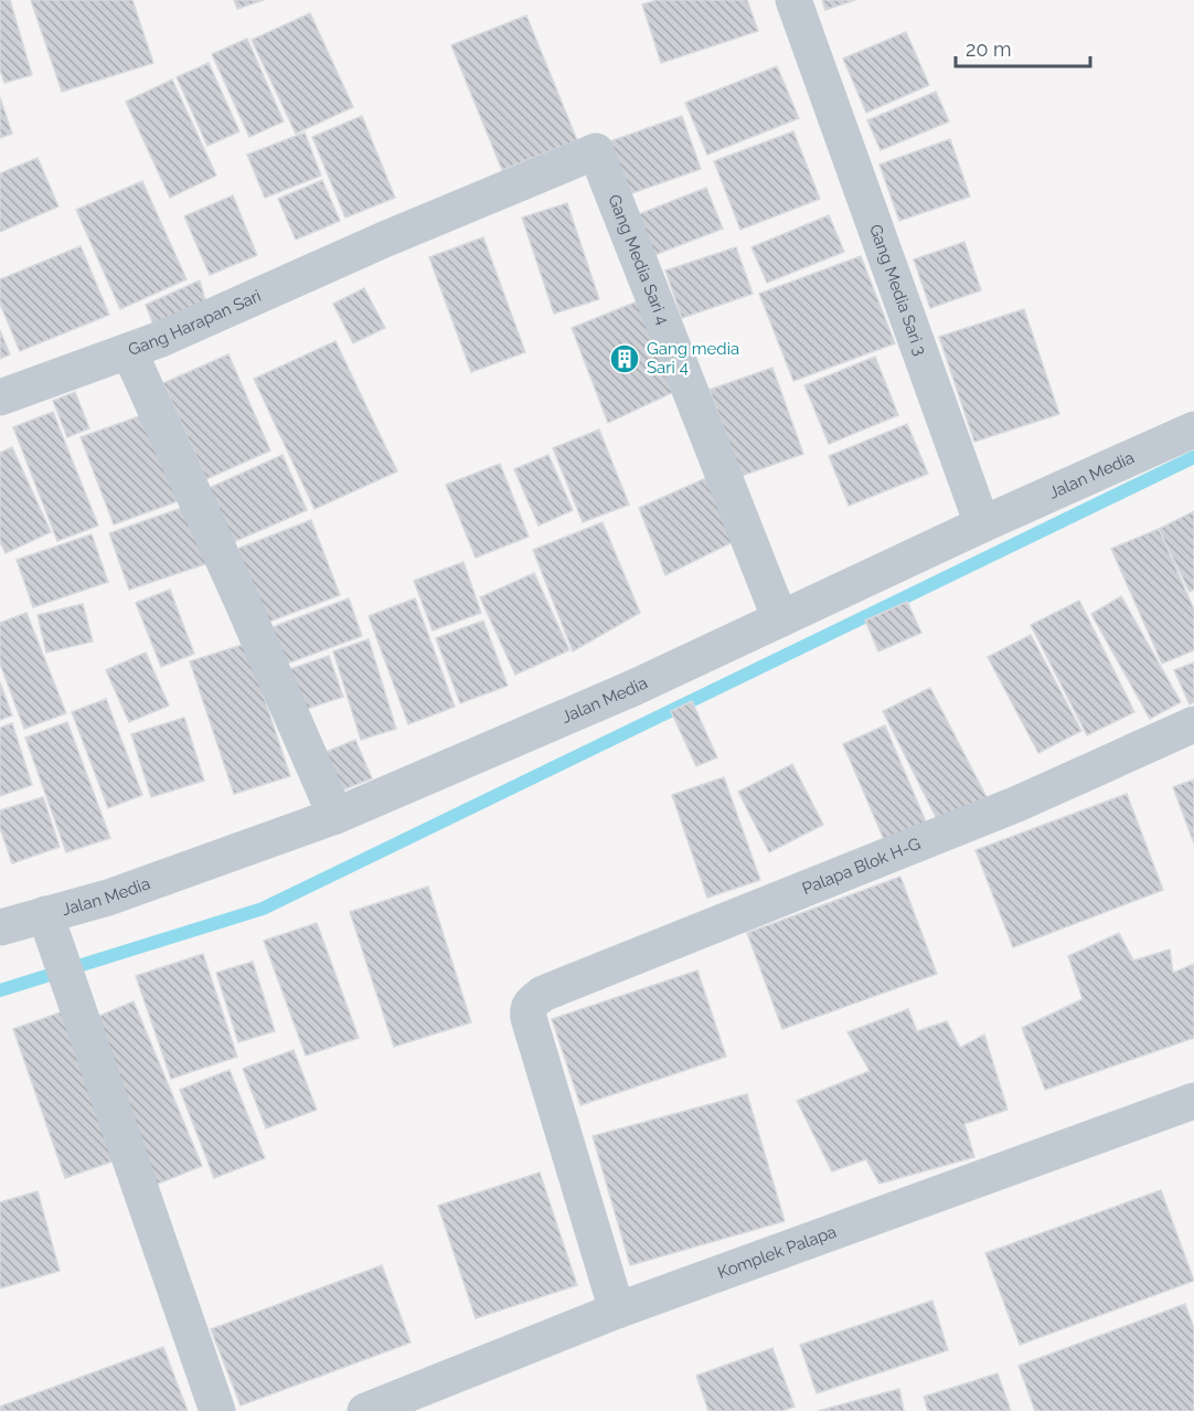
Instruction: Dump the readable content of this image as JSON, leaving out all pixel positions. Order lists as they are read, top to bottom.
{
  "streets": {
    "street": [
      "Gang Media Sari 4",
      "Gang Media Sari 3",
      "Gang Harapan Sari",
      "Jalan Media",
      "Palapa Blok H-G",
      "Komplek Palapa"
    ]
  },
  "crossings": [
    ["Gang Media Sari 4", "Gang Harapan Sari"],
    ["Gang Media Sari 4", "Jalan Media"],
    ["Gang Media Sari 3", "Jalan Media"],
    ["Palapa Blok H-G", "Komplek Palapa"]
  ],
  "places": {
    "building": ["Gang media Sari 4"]
  },
  "scale_bar": "20 m"
}
